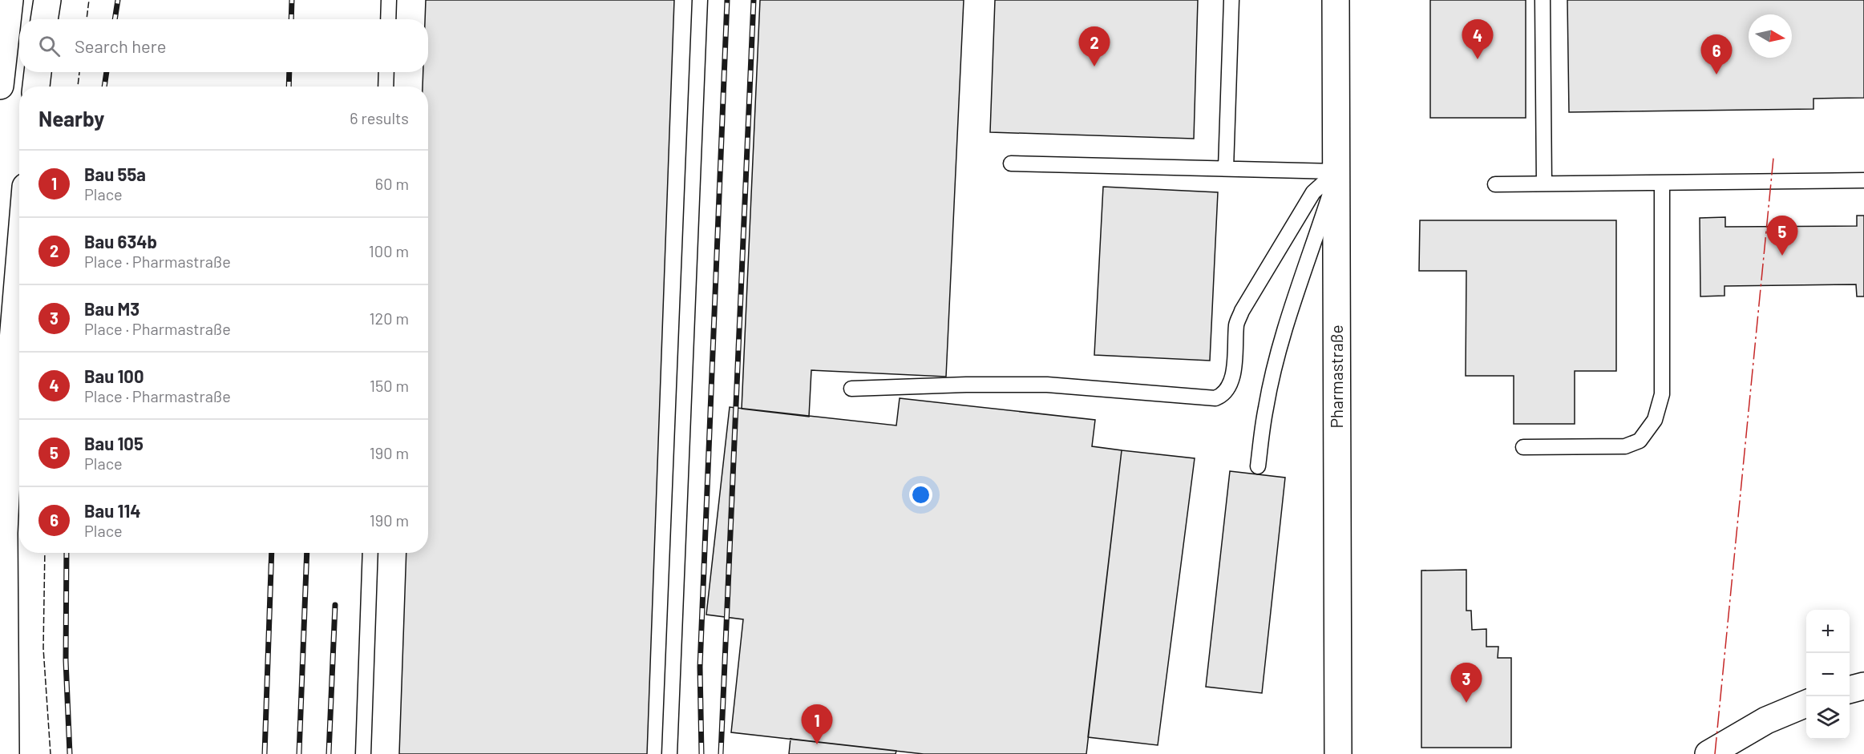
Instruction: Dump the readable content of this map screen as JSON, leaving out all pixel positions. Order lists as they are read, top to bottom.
{
  "streets": {
    "street": ["Pharmastraße"]
  },
  "north": "right",
  "page": {
    "pins": [
      "4",
      "2",
      "6",
      "5",
      "3",
      "1"
    ],
    "search": "Search here",
    "heading": ["Nearby", "6 results"],
    "list": [
      {
        "mark": "1",
        "name": "Bau 55a",
        "note": "Place",
        "value": "60 m"
      },
      {
        "mark": "2",
        "name": "Bau 634b",
        "note": "Place · Pharmastraße",
        "value": "100 m"
      },
      {
        "mark": "3",
        "name": "Bau M3",
        "note": "Place · Pharmastraße",
        "value": "120 m"
      },
      {
        "mark": "4",
        "name": "Bau 100",
        "note": "Place · Pharmastraße",
        "value": "150 m"
      },
      {
        "mark": "5",
        "name": "Bau 105",
        "note": "Place",
        "value": "190 m"
      },
      {
        "mark": "6",
        "name": "Bau 114",
        "note": "Place",
        "value": "190 m"
      }
    ],
    "map_buttons": ["+", "−"]
  }
}
